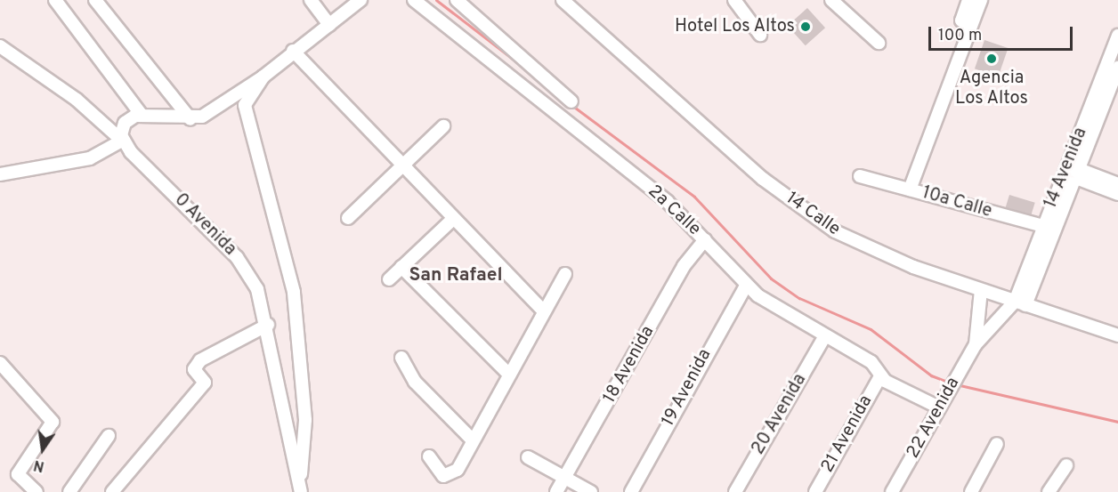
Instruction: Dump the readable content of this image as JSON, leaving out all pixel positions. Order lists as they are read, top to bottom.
{
  "streets": {
    "street": [
      "14 Avenida",
      "10a Calle",
      "2a Calle",
      "14 Calle",
      "0 Avenida",
      "18 Avenida",
      "19 Avenida",
      "20 Avenida",
      "22 Avenida",
      "21 Avenida"
    ]
  },
  "crossings": [
    ["14 Avenida", "10a Calle"],
    ["14 Avenida", "14 Calle"],
    ["14 Avenida", "22 Avenida"],
    ["2a Calle", "18 Avenida"],
    ["2a Calle", "19 Avenida"],
    ["2a Calle", "20 Avenida"],
    ["2a Calle", "22 Avenida"],
    ["2a Calle", "21 Avenida"],
    ["14 Calle", "22 Avenida"]
  ],
  "districts": ["San Rafael"],
  "places": ["Hotel Los Altos", "Agencia Los Altos"],
  "scale_bar": "100 m",
  "north": "bottom"
}
